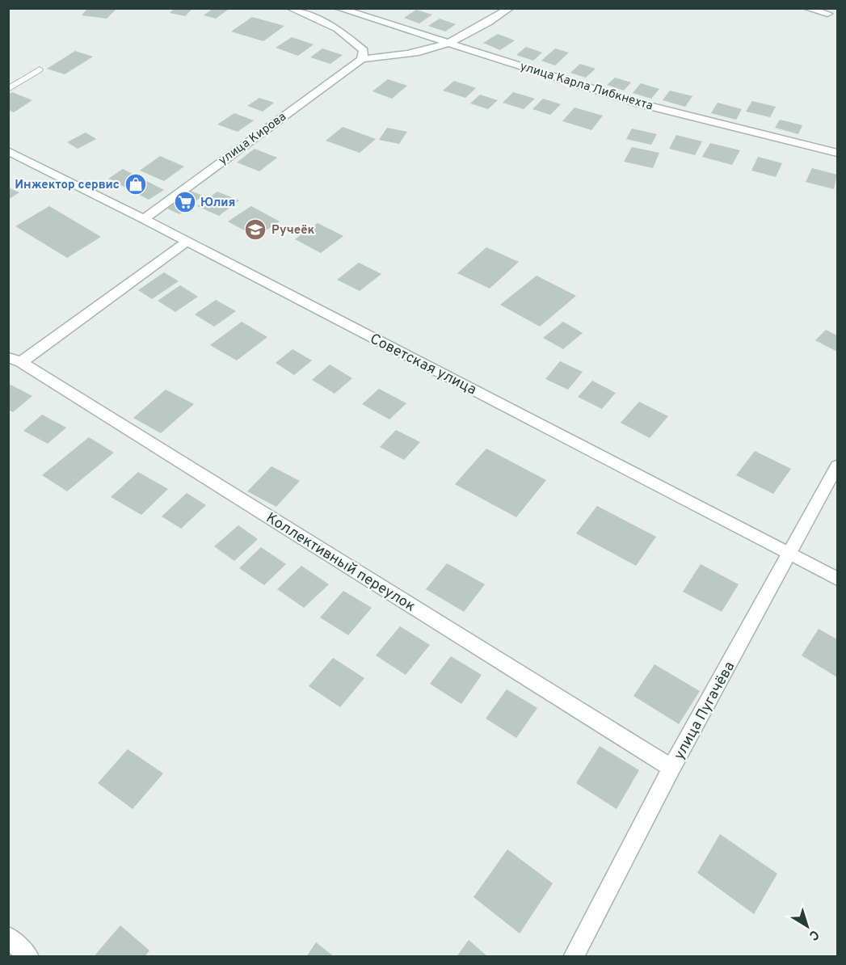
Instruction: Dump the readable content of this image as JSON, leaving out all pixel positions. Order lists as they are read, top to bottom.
{
  "streets": {
    "street": [
      "улица Карла Либкнехта",
      "улица Кирова",
      "Советская улица",
      "Коллективный переулок",
      "улица Пугачёва"
    ]
  },
  "crossings": [
    ["улица Кирова", "Советская улица"],
    ["Советская улица", "улица Пугачёва"],
    ["Коллективный переулок", "улица Пугачёва"]
  ],
  "places": {
    "shop": ["Инжектор сервис"],
    "supermarket": ["Юлия"],
    "school or university": ["Ручеёк"]
  },
  "north": "bottom right"
}
